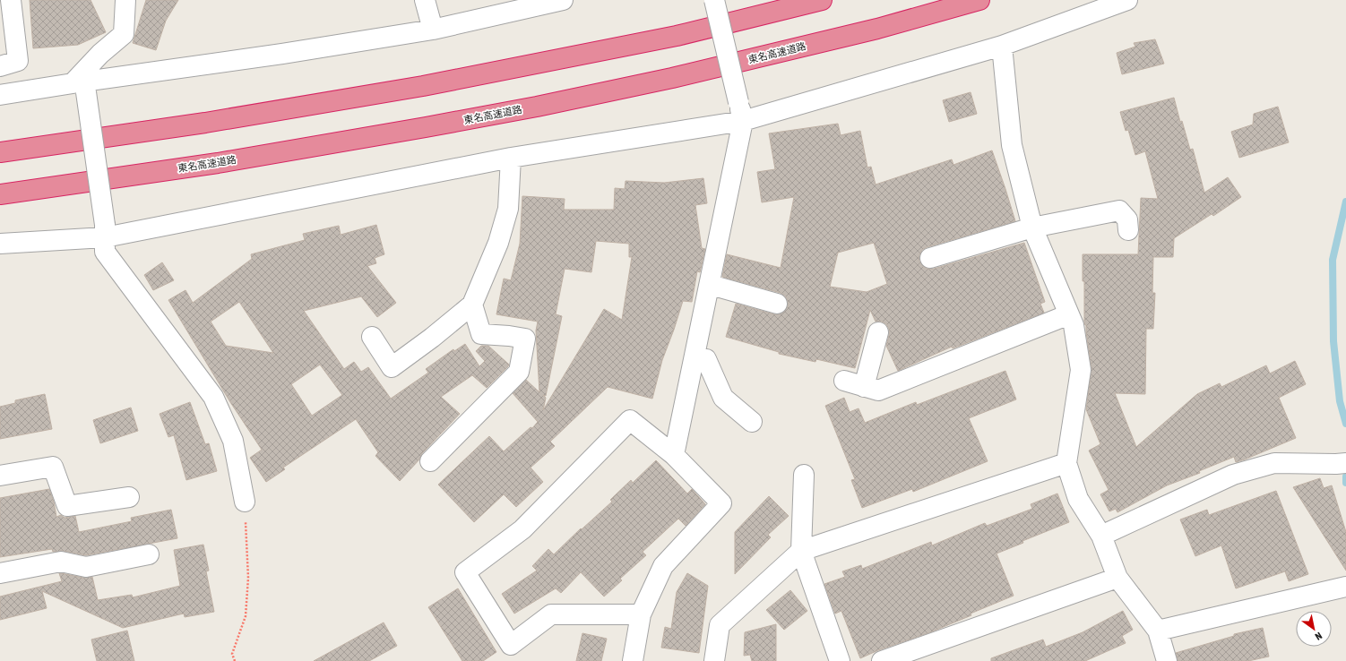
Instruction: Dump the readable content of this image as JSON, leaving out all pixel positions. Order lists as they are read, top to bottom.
{
  "streets": {
    "highway": ["東名高速道路"]
  },
  "north": "bottom right"
}
